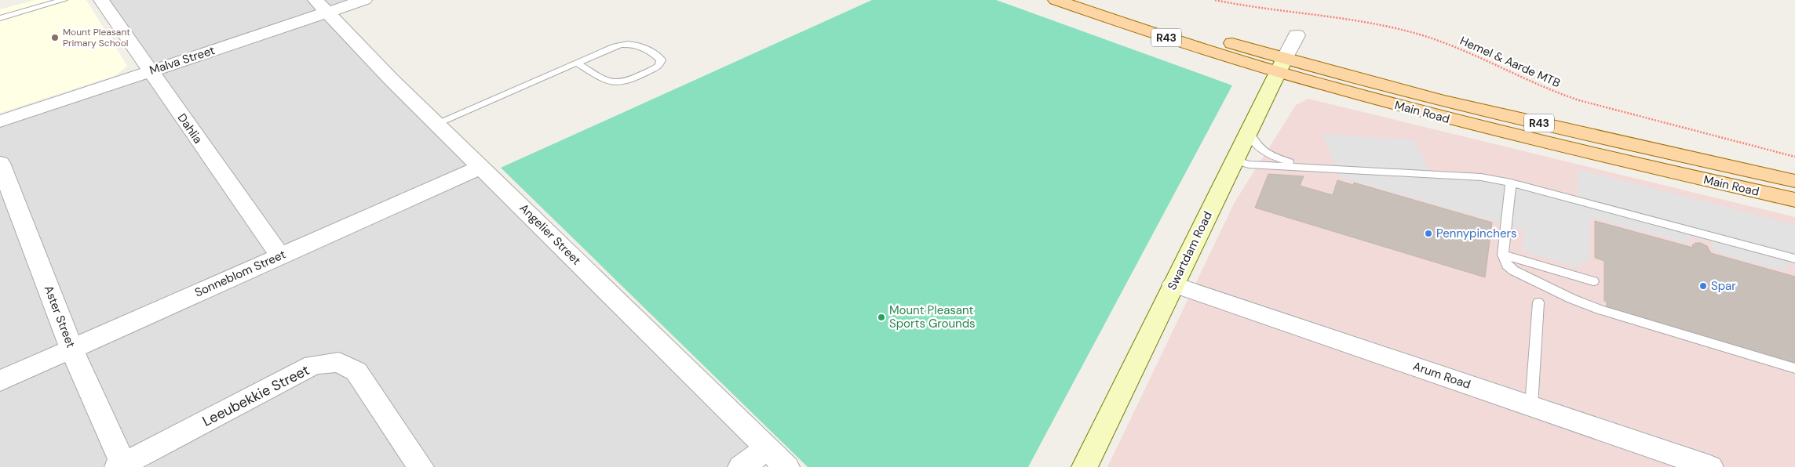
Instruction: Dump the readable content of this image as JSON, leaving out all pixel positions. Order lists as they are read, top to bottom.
{
  "streets": {
    "main road": ["R43", "Main Road"],
    "street": [
      "Malva Street",
      "Dahlia",
      "Angelier Street",
      "Swartdam Road",
      "Sonneblom Street",
      "Aster Street",
      "Arum Road",
      "Leeubekkie Street"
    ],
    "path": ["Hemel & Aarde MTB"]
  },
  "crossings": [
    ["Malva Street", "Dahlia"],
    ["Malva Street", "Angelier Street"],
    ["Main Road", "Swartdam Road"],
    ["Dahlia", "Sonneblom Street"],
    ["Angelier Street", "Sonneblom Street"],
    ["Swartdam Road", "Arum Road"],
    ["Sonneblom Street", "Aster Street"],
    ["Aster Street", "Leeubekkie Street"]
  ],
  "places": [
    "Mount Pleasant Primary School",
    "Pennypinchers",
    "Spar",
    "Mount Pleasant Sports Grounds"
  ]
}
